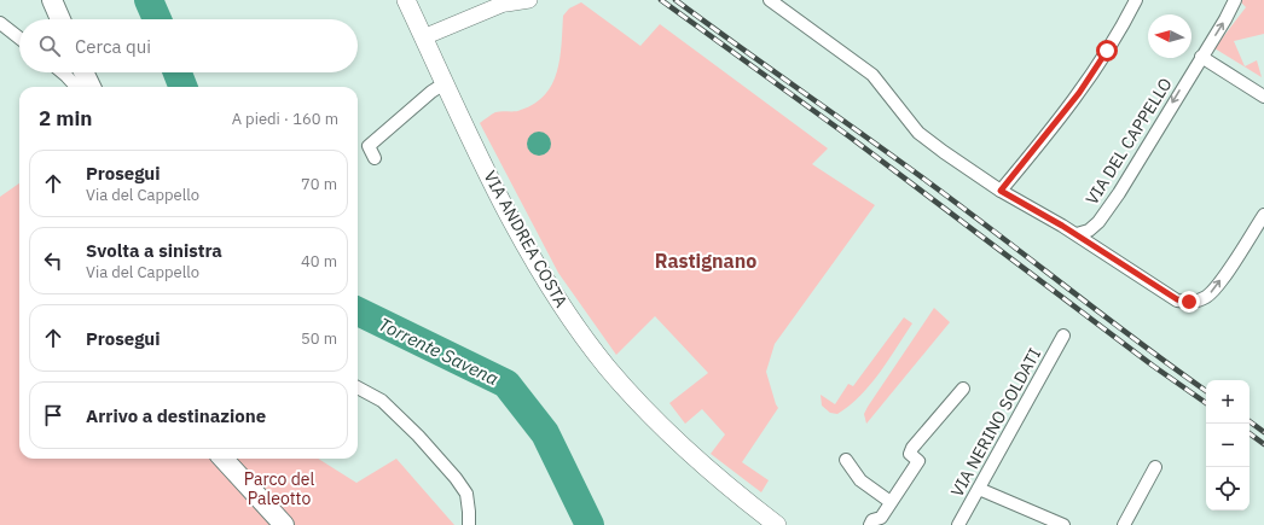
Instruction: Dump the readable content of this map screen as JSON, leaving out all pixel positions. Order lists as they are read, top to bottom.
{
  "streets": {
    "main road": ["VIA ANDREA COSTA"],
    "street": ["VIA DEL CAPPELLO", "VIA NERINO SOLDATI"]
  },
  "districts": ["Rastignano"],
  "water": ["Torrente Savena"],
  "parks": ["Parco del Paleotto"],
  "north": "left",
  "page": {
    "search": "Cerca qui",
    "heading": ["2 min", "A piedi · 160 m"],
    "list": [
      ["Prosegui", "Via del Cappello", "70 m"],
      ["Svolta a sinistra", "Via del Cappello", "40 m"],
      ["Prosegui", "50 m"],
      "Arrivo a destinazione"
    ],
    "map_buttons": ["+", "−"]
  }
}
